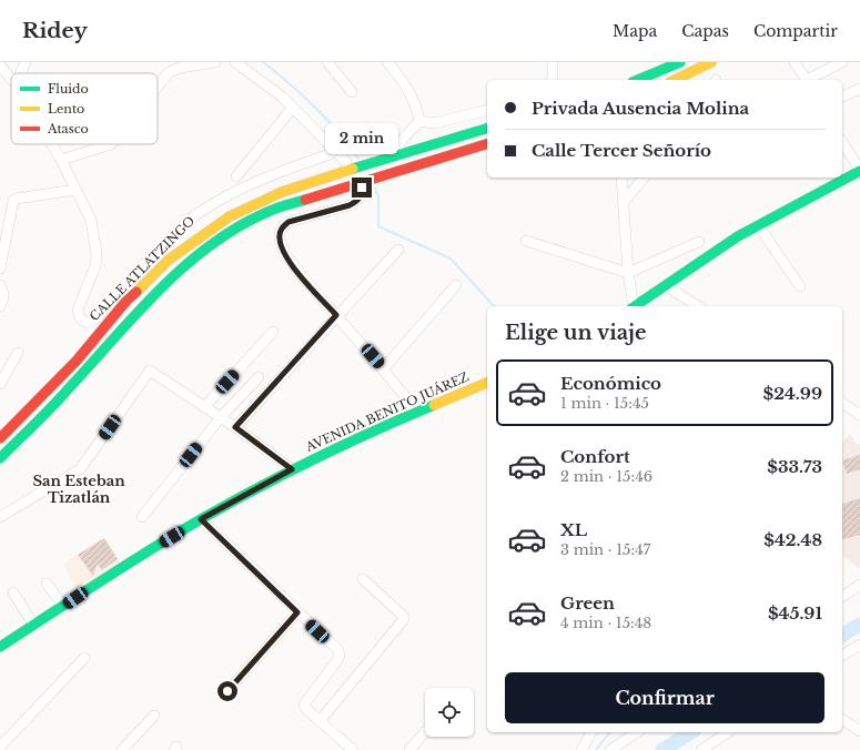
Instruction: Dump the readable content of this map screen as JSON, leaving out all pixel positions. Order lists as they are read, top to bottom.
{
  "streets": {
    "main road": ["AVENIDA BENITO JUÁREZ"],
    "street": ["CALLE ATLATZINGO"]
  },
  "districts": ["San Esteban Tizatlán"],
  "legend": ["Fluido", "Lento", "Atasco"],
  "page": {
    "header": "Ridey",
    "nav": ["Mapa", "Capas", "Compartir"],
    "banner": ["Privada Ausencia Molina", "Calle Tercer Señorío"],
    "bubble": "2 min",
    "heading": "Elige un viaje",
    "list": [
      {
        "name": "Económico",
        "note": "1 min · 15:45",
        "value": "$24.99"
      },
      {
        "name": "Confort",
        "note": "2 min · 15:46",
        "value": "$33.73"
      },
      {
        "name": "XL",
        "note": "3 min · 15:47",
        "value": "$42.48"
      },
      {
        "name": "Green",
        "note": "4 min · 15:48",
        "value": "$45.91"
      }
    ],
    "buttons": "Confirmar"
  }
}
